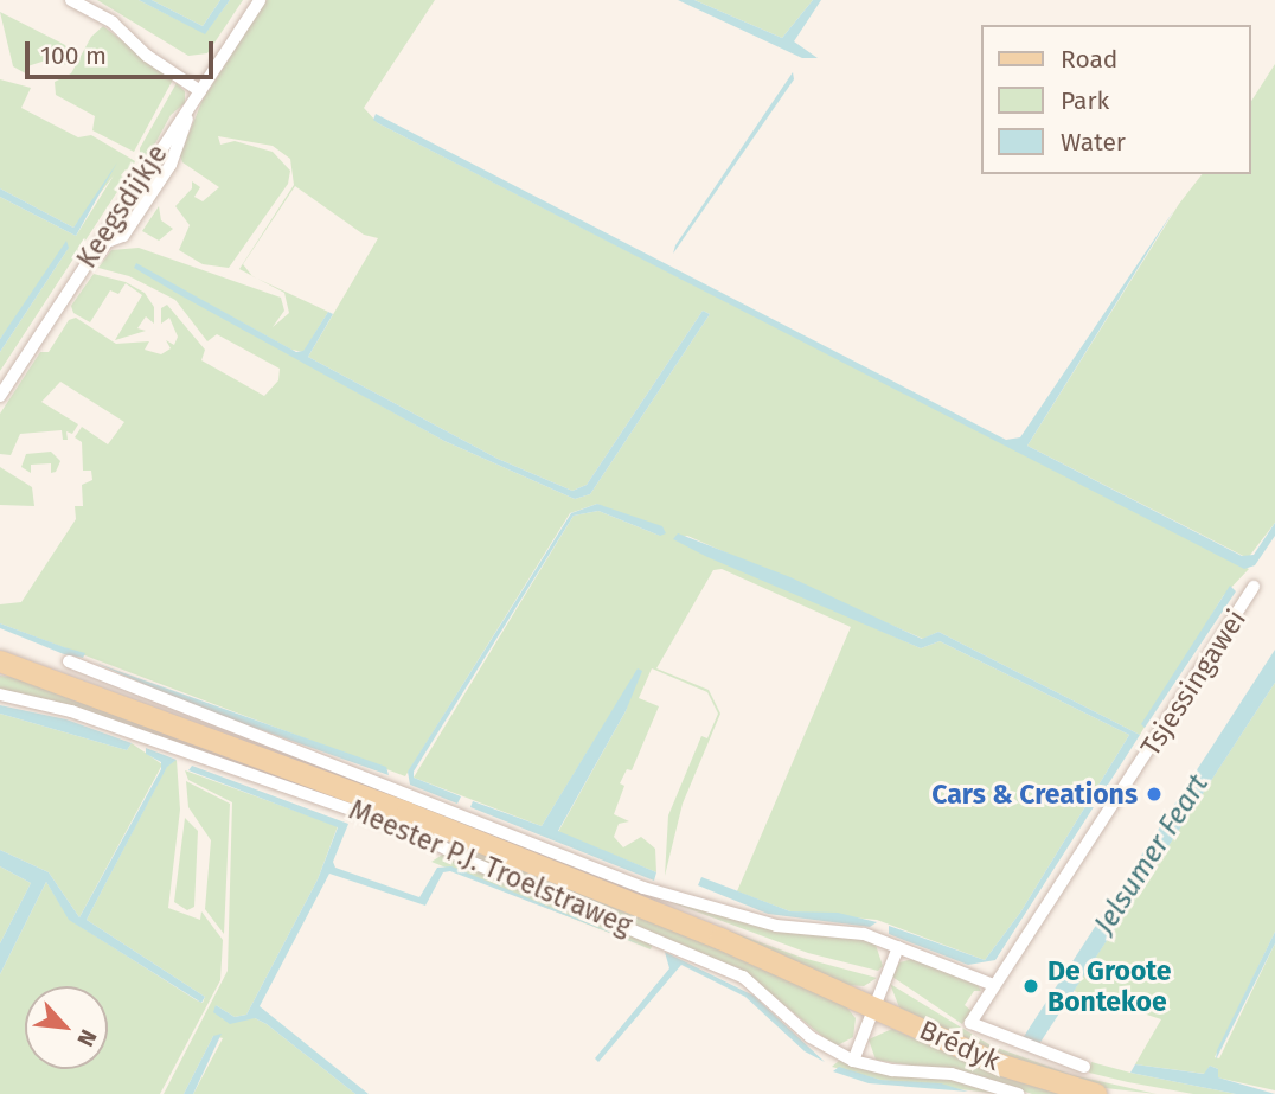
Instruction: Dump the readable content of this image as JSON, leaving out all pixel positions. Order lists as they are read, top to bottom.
{
  "streets": {
    "main road": ["Meester P.J. Troelstraweg", "Brédyk"],
    "street": ["Keegsdijkje", "Tsjessingawei"]
  },
  "crossings": [
    ["Tsjessingawei", "Brédyk"],
    ["Meester P.J. Troelstraweg", "Brédyk"]
  ],
  "water": ["Jelsumer Feart"],
  "places": ["Cars & Creations", "De Groote Bontekoe"],
  "legend": ["Road", "Park", "Water"],
  "scale_bar": "100 m",
  "north": "bottom right"
}
